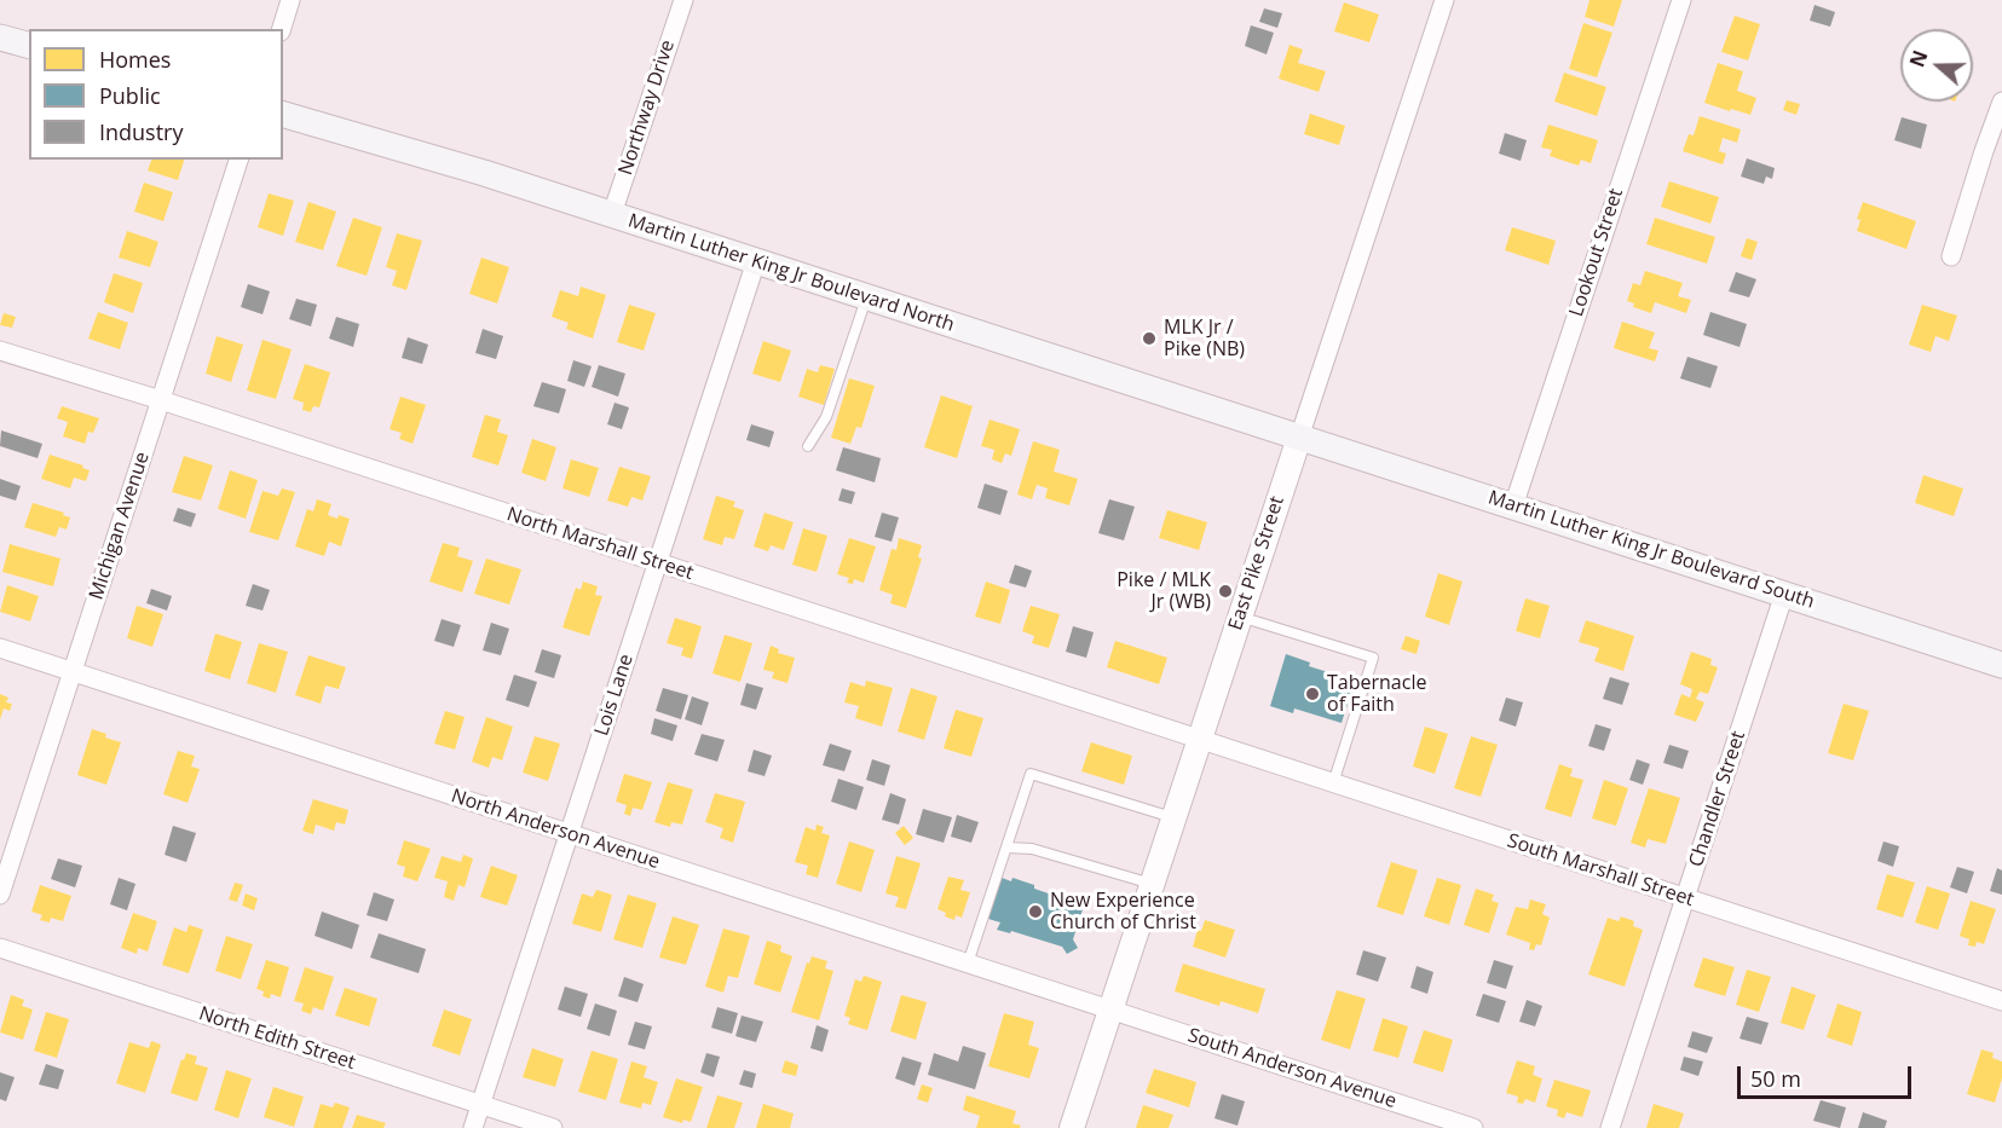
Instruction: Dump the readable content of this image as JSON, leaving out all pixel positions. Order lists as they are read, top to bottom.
{
  "streets": {
    "main road": ["Martin Luther King Jr Boulevard North", "Martin Luther King Jr Boulevard South"],
    "street": [
      "Northway Drive",
      "Lookout Street",
      "Michigan Avenue",
      "North Marshall Street",
      "East Pike Street",
      "Lois Lane",
      "Chandler Street",
      "North Anderson Avenue",
      "South Marshall Street",
      "North Edith Street",
      "South Anderson Avenue"
    ]
  },
  "crossings": [
    ["Northway Drive", "Martin Luther King Jr Boulevard North"],
    ["Lookout Street", "Martin Luther King Jr Boulevard South"],
    ["Martin Luther King Jr Boulevard North", "Martin Luther King Jr Boulevard South"],
    ["Martin Luther King Jr Boulevard North", "East Pike Street"],
    ["Martin Luther King Jr Boulevard North", "Lois Lane"],
    ["Michigan Avenue", "North Marshall Street"],
    ["Michigan Avenue", "North Anderson Avenue"],
    ["North Marshall Street", "East Pike Street"],
    ["North Marshall Street", "Lois Lane"],
    ["North Marshall Street", "South Marshall Street"],
    ["Martin Luther King Jr Boulevard South", "East Pike Street"],
    ["Martin Luther King Jr Boulevard South", "Chandler Street"],
    ["East Pike Street", "North Anderson Avenue"],
    ["East Pike Street", "South Marshall Street"],
    ["East Pike Street", "South Anderson Avenue"],
    ["Lois Lane", "North Anderson Avenue"],
    ["Lois Lane", "North Edith Street"],
    ["Chandler Street", "South Marshall Street"],
    ["North Anderson Avenue", "South Anderson Avenue"]
  ],
  "places": [
    "MLK Jr / Pike (NB)",
    "Pike / MLK Jr (WB)",
    "Tabernacle of Faith",
    "New Experience Church of Christ"
  ],
  "legend": ["Homes", "Public", "Industry"],
  "scale_bar": "50 m",
  "north": "left"
}
